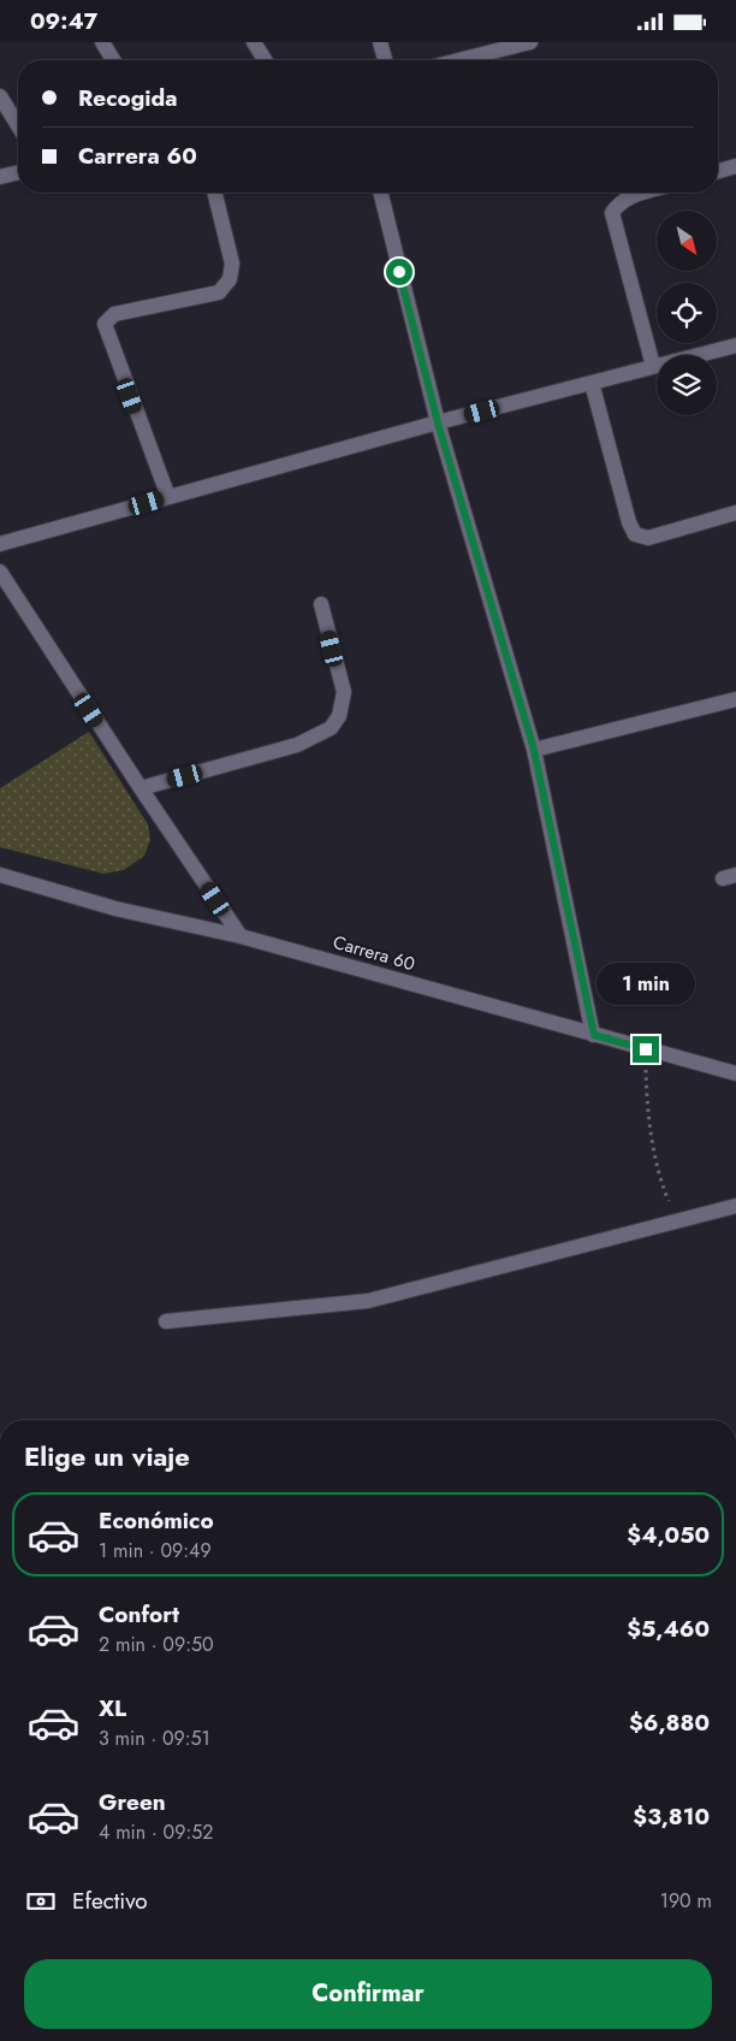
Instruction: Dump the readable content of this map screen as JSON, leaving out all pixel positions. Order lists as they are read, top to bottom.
{
  "streets": {
    "street": ["Carrera 60"]
  },
  "north": "bottom right",
  "page": {
    "status": "09:47",
    "banner": ["Recogida", "Carrera 60"],
    "bubble": "1 min",
    "heading": "Elige un viaje",
    "list": [
      {
        "name": "Económico",
        "note": "1 min · 09:49",
        "value": "$4,050"
      },
      {
        "name": "Confort",
        "note": "2 min · 09:50",
        "value": "$5,460"
      },
      {
        "name": "XL",
        "note": "3 min · 09:51",
        "value": "$6,880"
      },
      {
        "name": "Green",
        "note": "4 min · 09:52",
        "value": "$3,810"
      }
    ],
    "pay": ["Efectivo", "190 m"],
    "buttons": "Confirmar"
  }
}
